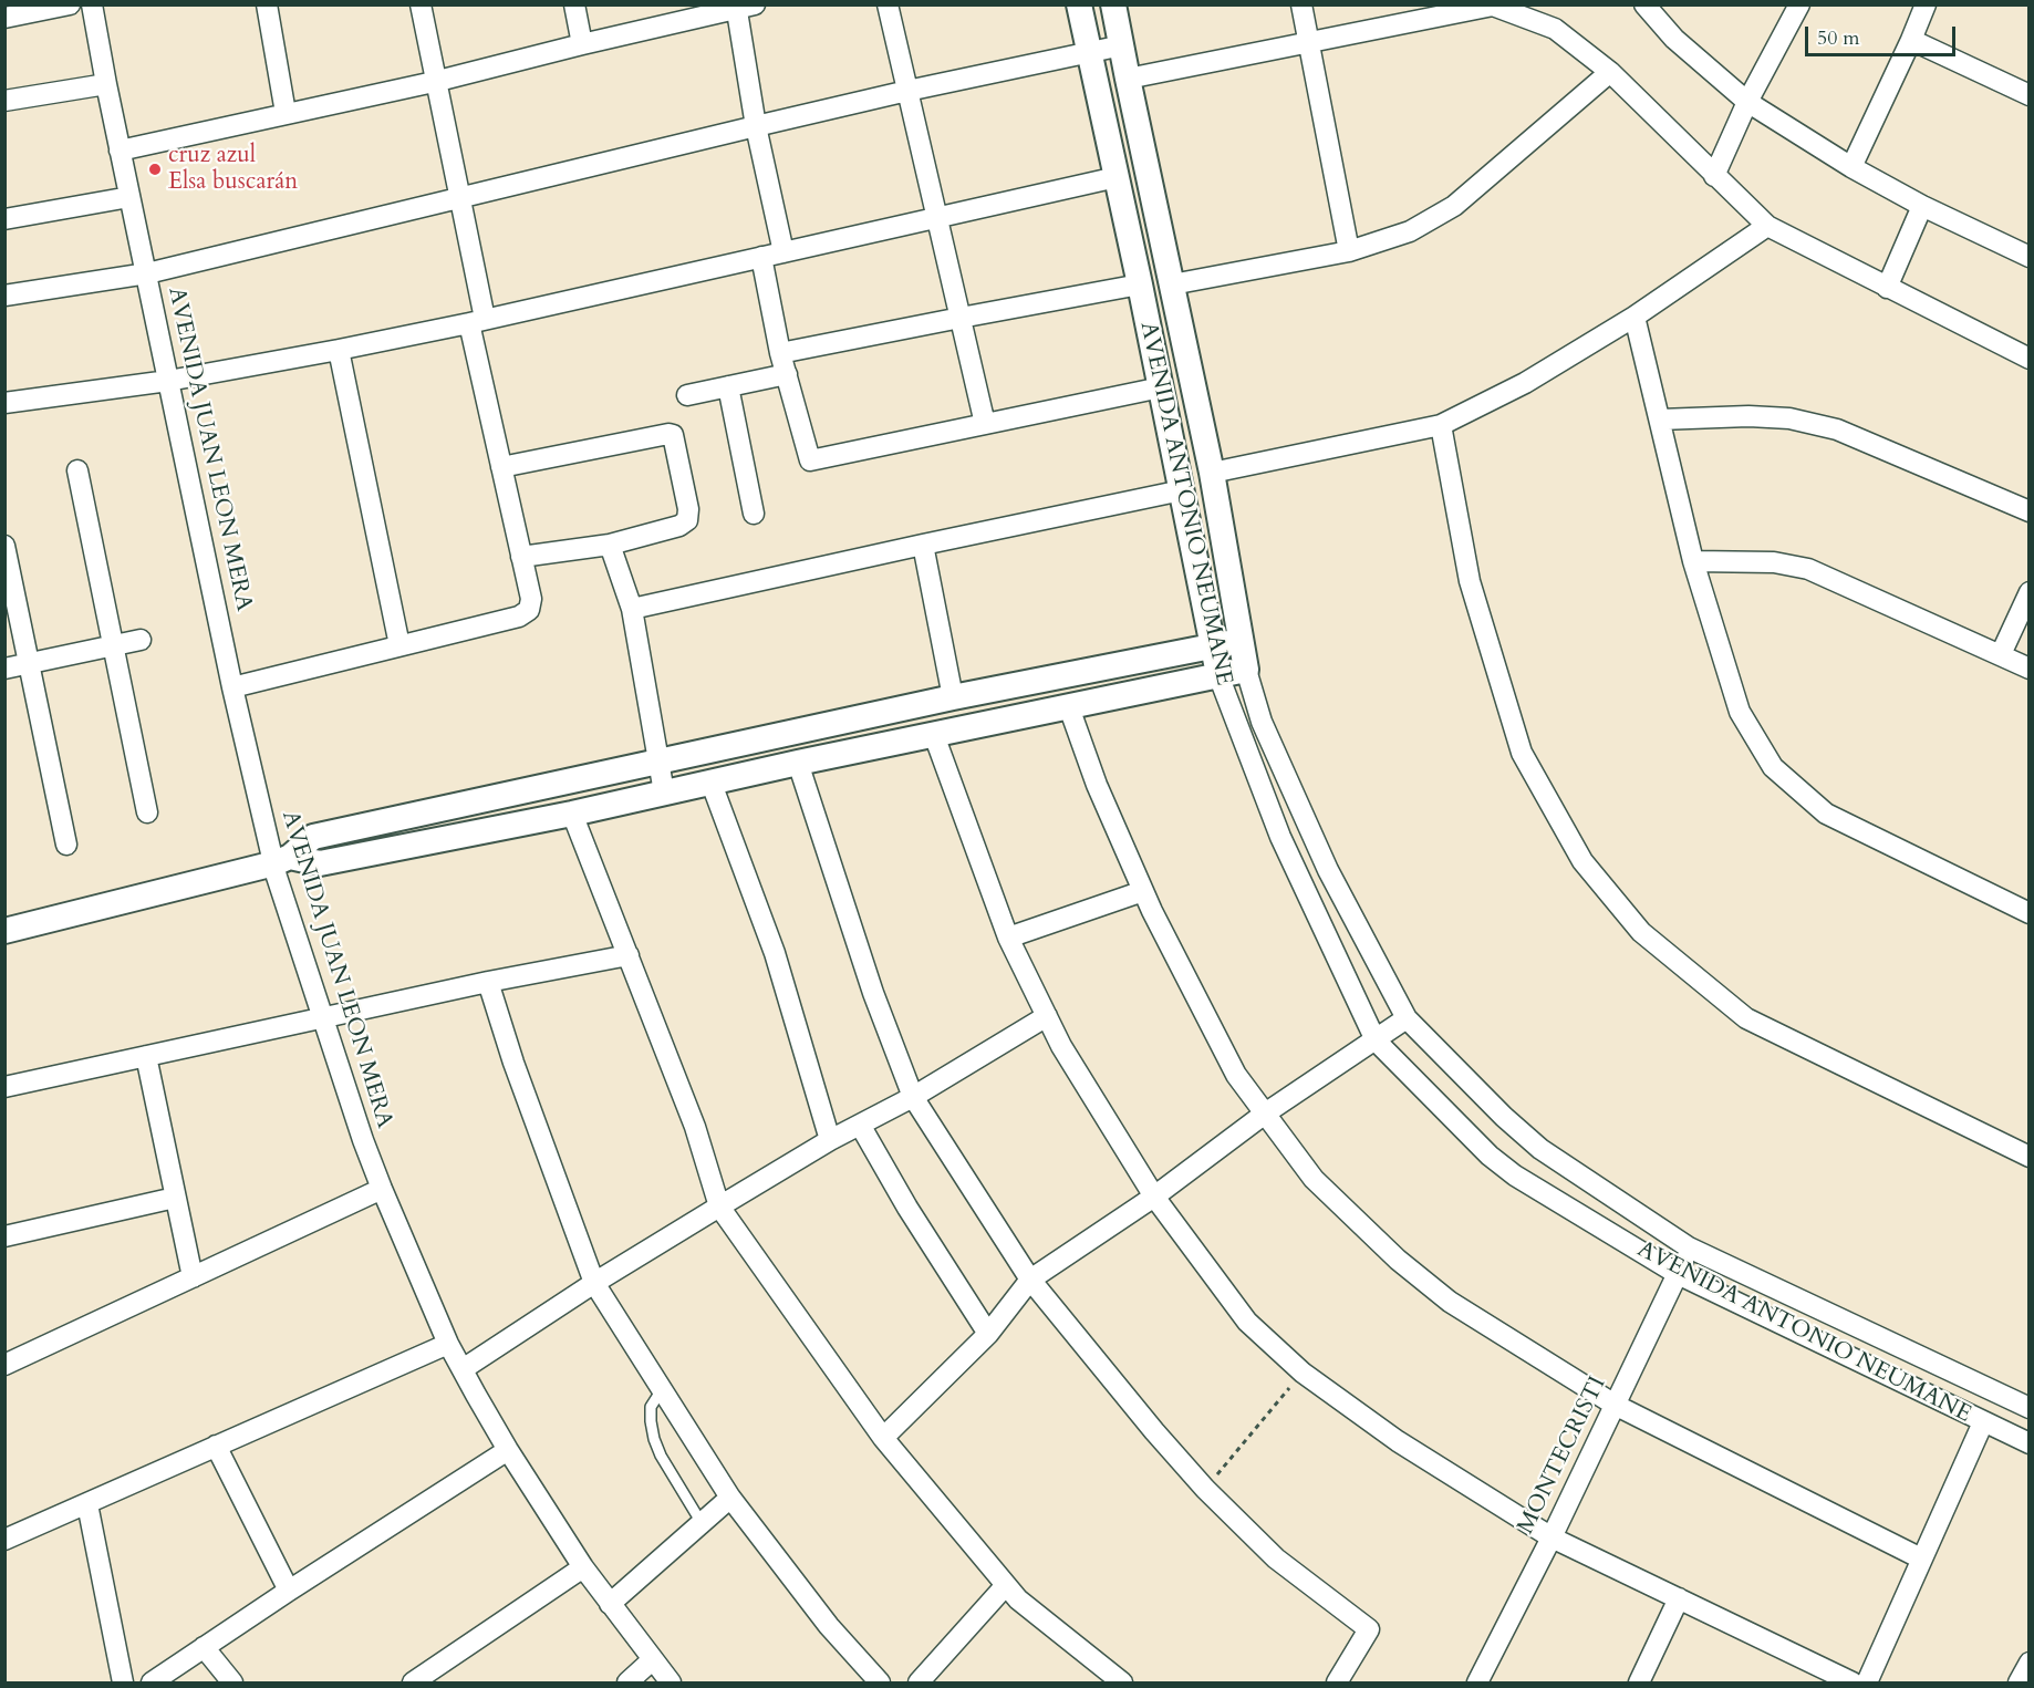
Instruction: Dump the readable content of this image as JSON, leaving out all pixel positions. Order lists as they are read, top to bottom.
{
  "streets": {
    "street": ["AVENIDA JUAN LEON MERA", "AVENIDA ANTONIO NEUMANE", "MONTECRISTI"]
  },
  "crossings": [
    ["AVENIDA ANTONIO NEUMANE", "MONTECRISTI"]
  ],
  "places": ["cruz azul Elsa buscarán"],
  "scale_bar": "50 m"
}
